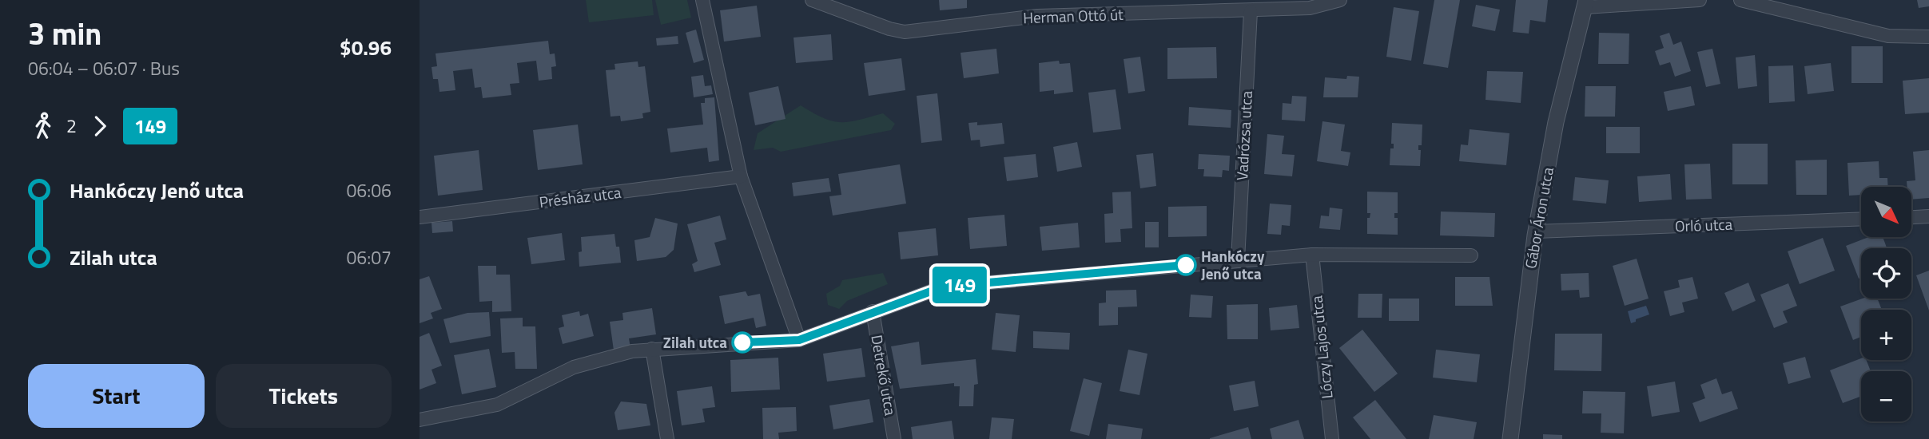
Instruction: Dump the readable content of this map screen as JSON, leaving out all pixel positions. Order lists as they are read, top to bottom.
{
  "streets": {
    "street": [
      "Herman Ottó út",
      "Vadrózsa utca",
      "Présház utca",
      "Gábor Áron utca",
      "Orló utca",
      "Lóczy Lajos utca",
      "Detrekő utca"
    ]
  },
  "crossings": [
    ["Herman Ottó út", "Vadrózsa utca"],
    ["Gábor Áron utca", "Orló utca"]
  ],
  "places": ["Hankóczy Jenő utca", "Zilah utca"],
  "lines": ["bus line 149"],
  "north": "bottom right",
  "page": {
    "heading": ["3 min", "06:04 – 06:07 · Bus", "$0.96"],
    "on_map": "149",
    "legs": ["2", "149"],
    "list": [
      {
        "name": "Hankóczy Jenő utca",
        "value": "06:06"
      },
      {
        "name": "Zilah utca",
        "value": "06:07"
      }
    ],
    "map_buttons": ["+", "−"],
    "buttons": ["Start", "Tickets"]
  }
}
